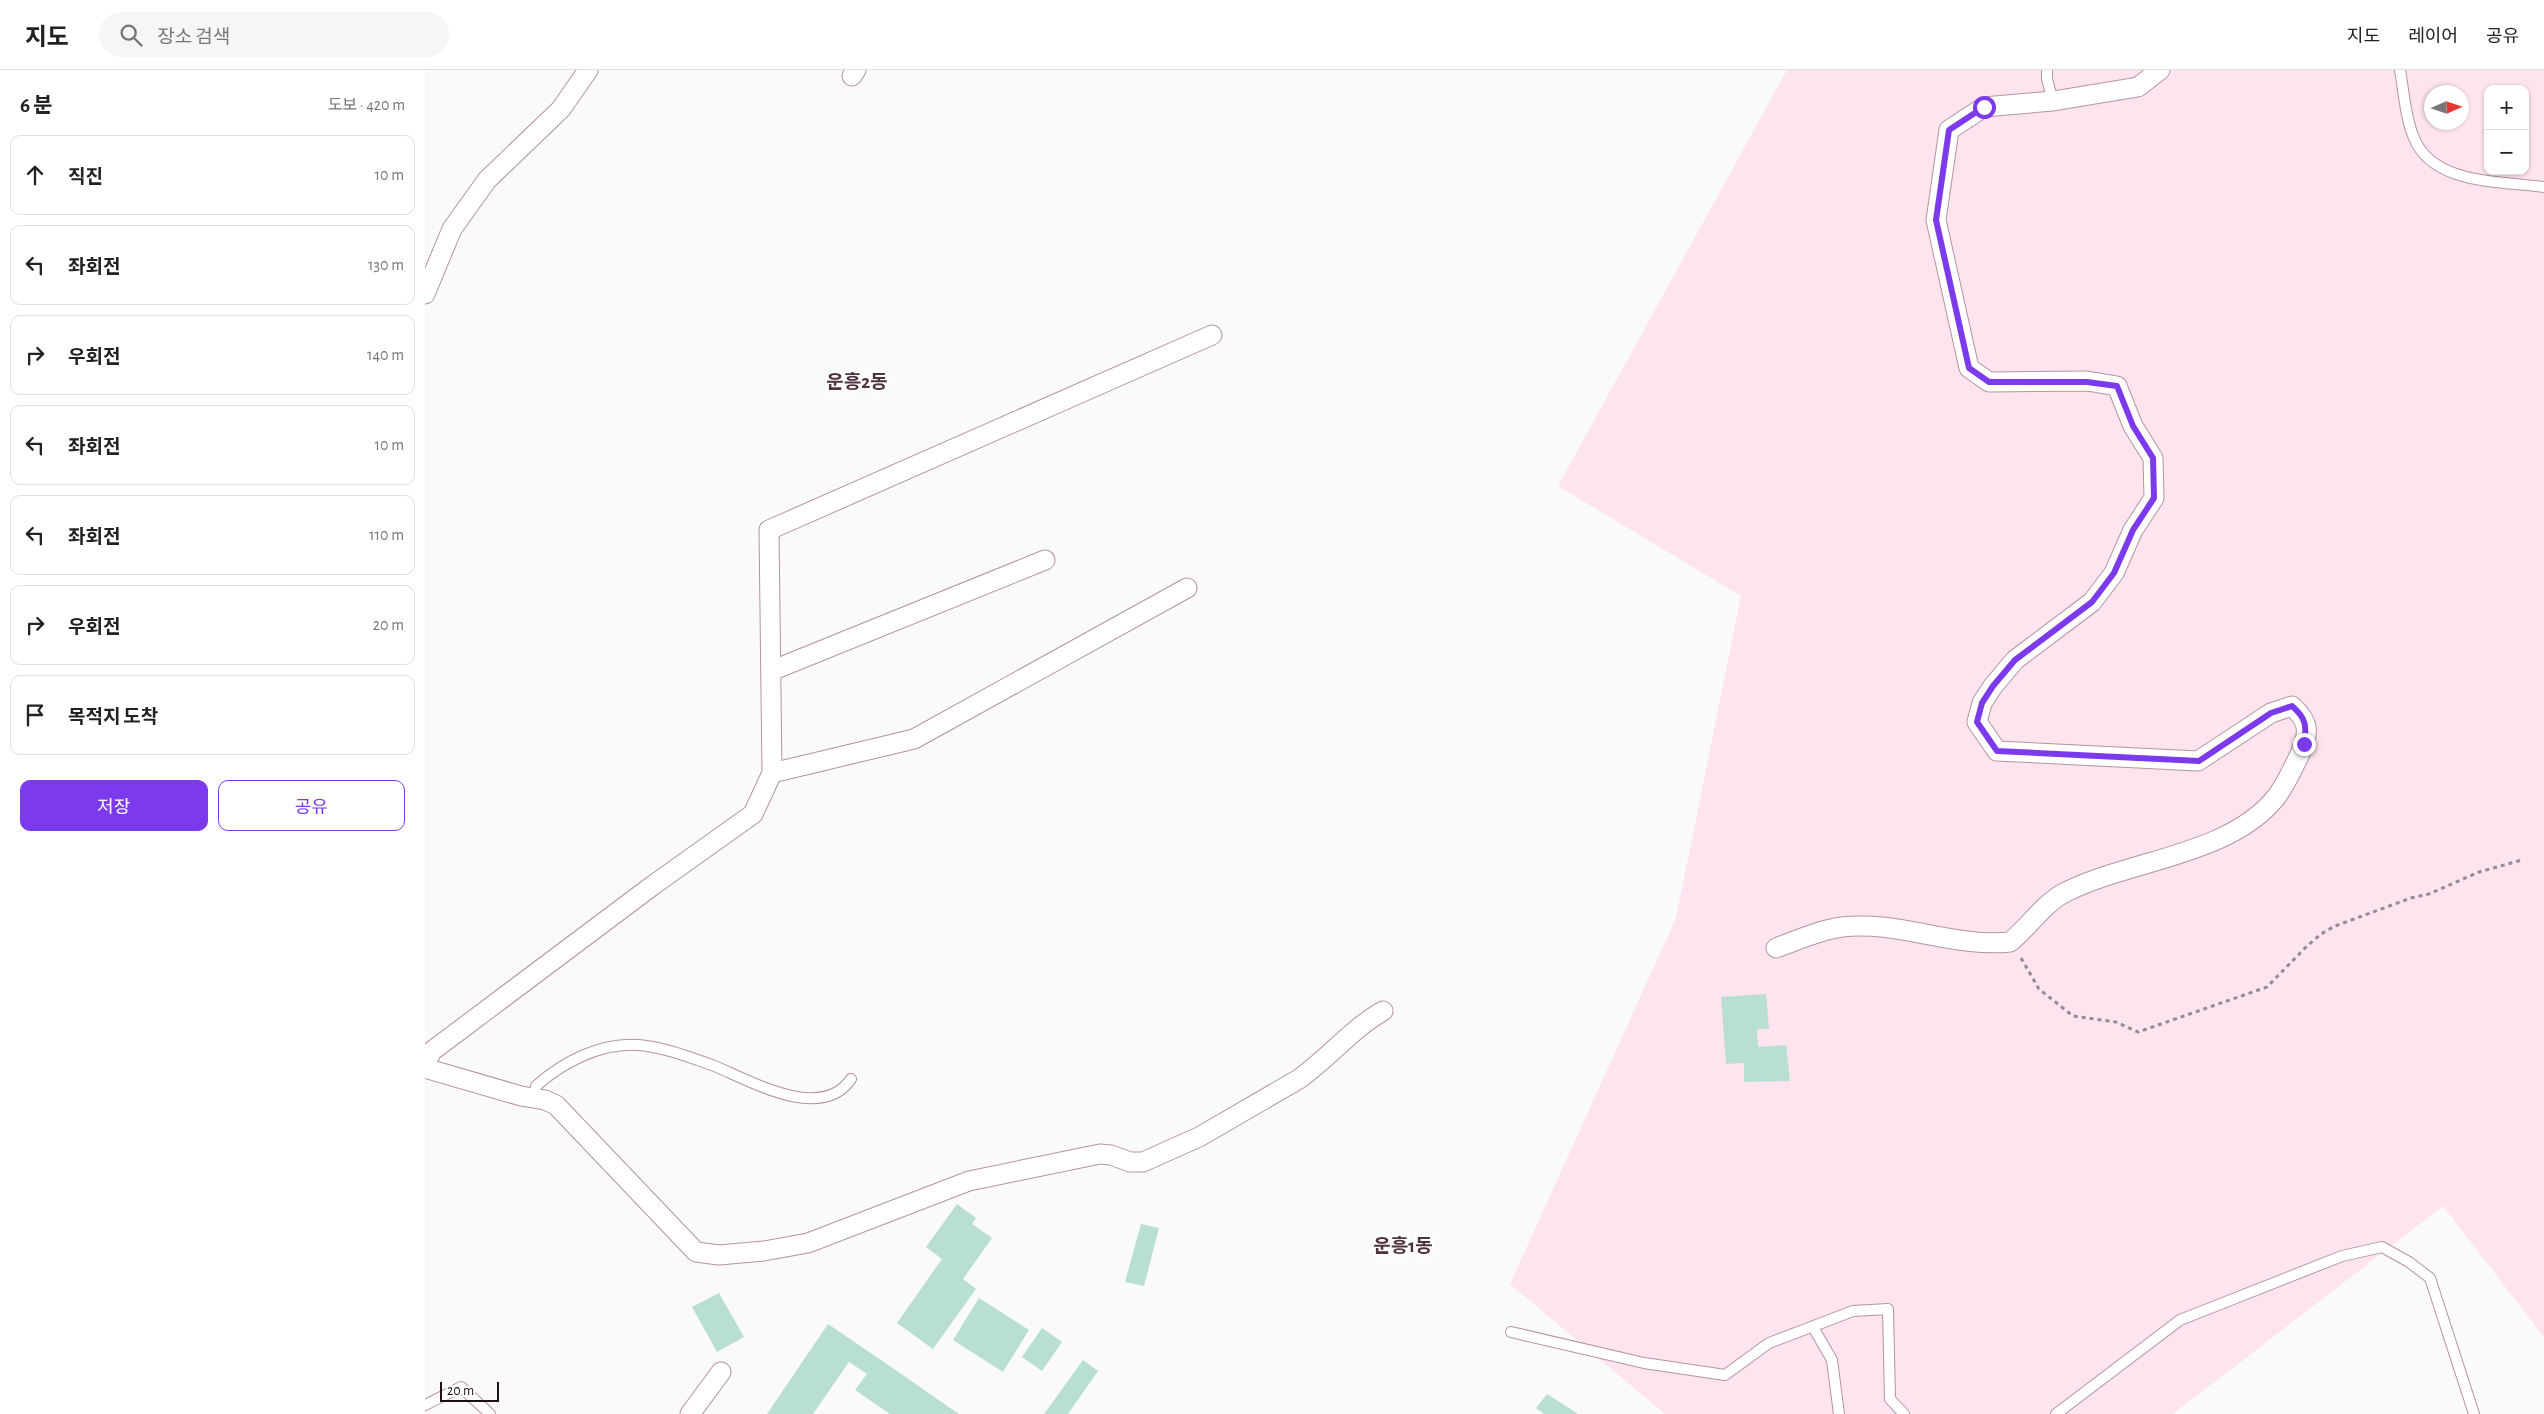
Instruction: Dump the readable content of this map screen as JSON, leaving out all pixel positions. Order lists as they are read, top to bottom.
{
  "districts": ["운흥2동", "운흥1동"],
  "scale_bar": "20 m",
  "north": "right",
  "page": {
    "header": "지도",
    "search": "장소 검색",
    "nav": ["지도", "레이어", "공유"],
    "heading": ["6 분", "도보 · 420 m"],
    "map_buttons": ["+", "−"],
    "list": [
      ["직진", "10 m"],
      ["좌회전", "130 m"],
      ["우회전", "140 m"],
      ["좌회전", "10 m"],
      ["좌회전", "110 m"],
      ["우회전", "20 m"],
      "목적지 도착"
    ],
    "buttons": ["저장", "공유"],
    "scale": "20 m"
  }
}
